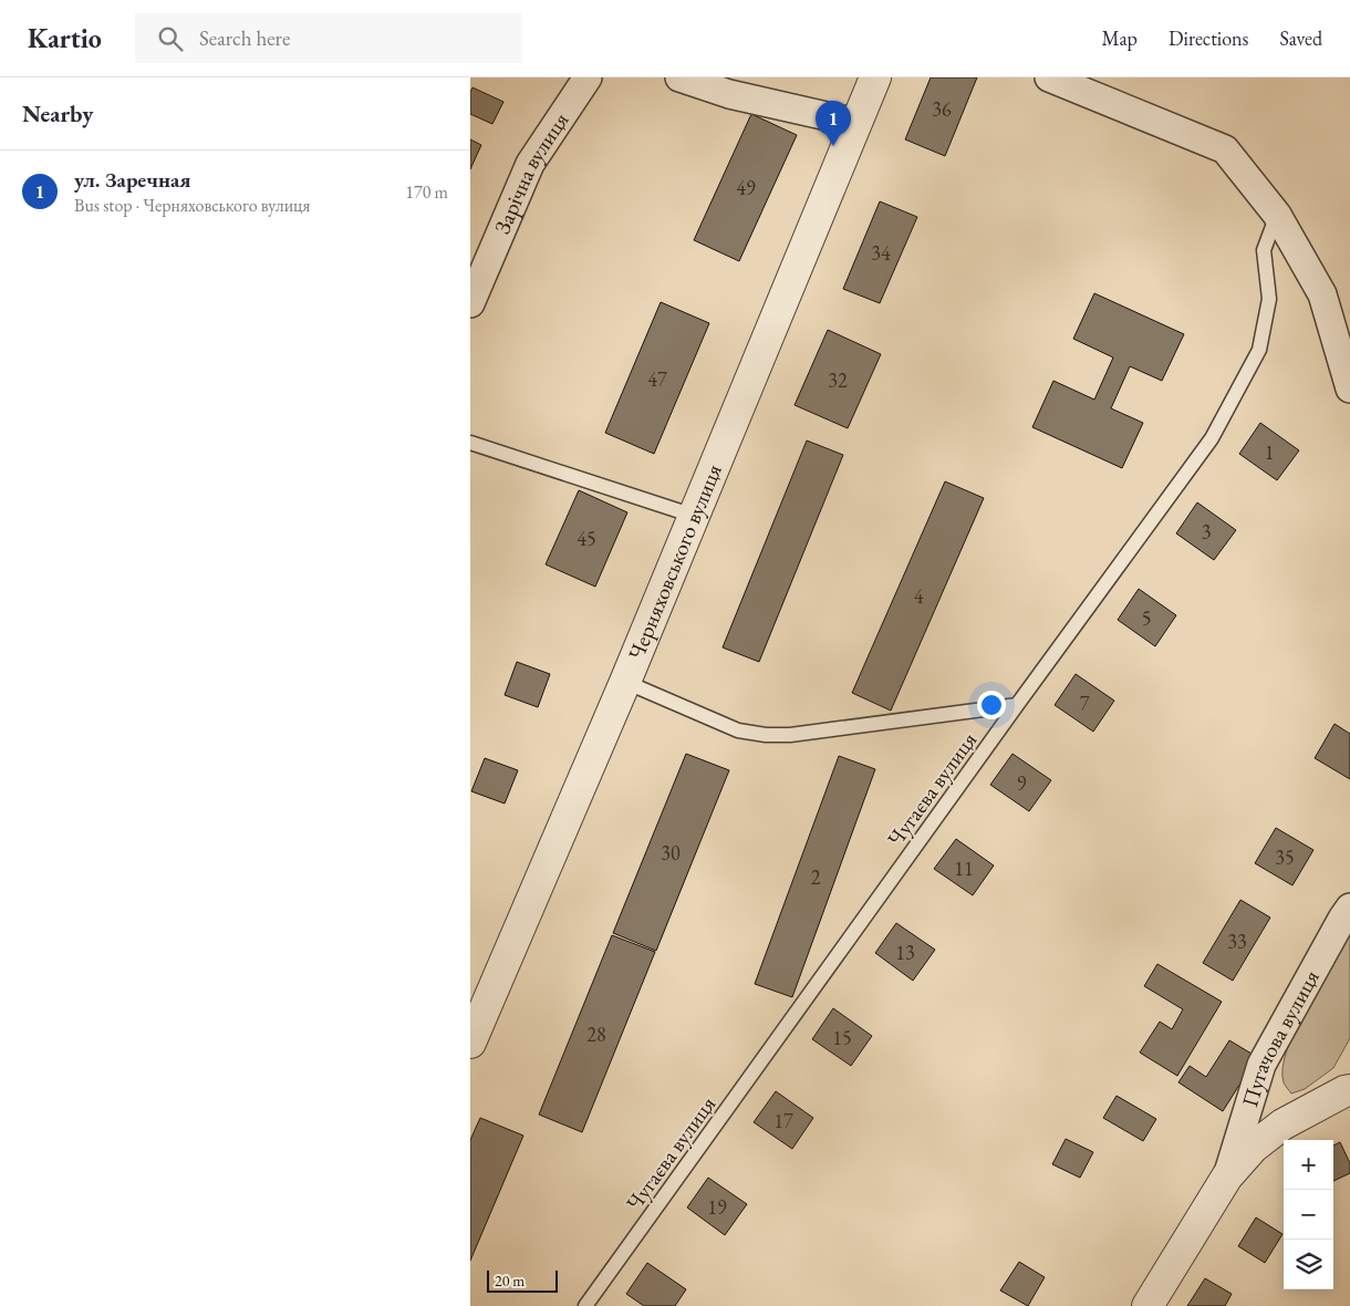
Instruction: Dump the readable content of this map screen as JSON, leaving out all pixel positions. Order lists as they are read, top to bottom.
{
  "streets": {
    "street": ["Зарічна вулиця", "Черняховського вулиця", "Пугачова вулиця"],
    "lane": ["Чугаєва вулиця"]
  },
  "house_numbers": [
    "36",
    "49",
    "34",
    "47",
    "32",
    "1",
    "3",
    "45",
    "4",
    "5",
    "7",
    "9",
    "30",
    "35",
    "11",
    "2",
    "33",
    "13",
    "28",
    "15",
    "17",
    "19"
  ],
  "scale_bar": "20 m",
  "page": {
    "header": "Kartio",
    "search": "Search here",
    "nav": ["Map", "Directions", "Saved"],
    "heading": "Nearby",
    "pins": "1",
    "list": [
      {
        "mark": "1",
        "name": "ул. Заречная",
        "note": "Bus stop · Черняховського вулиця",
        "value": "170 m"
      }
    ],
    "map_buttons": ["+", "−"],
    "scale": "20 m"
  }
}
